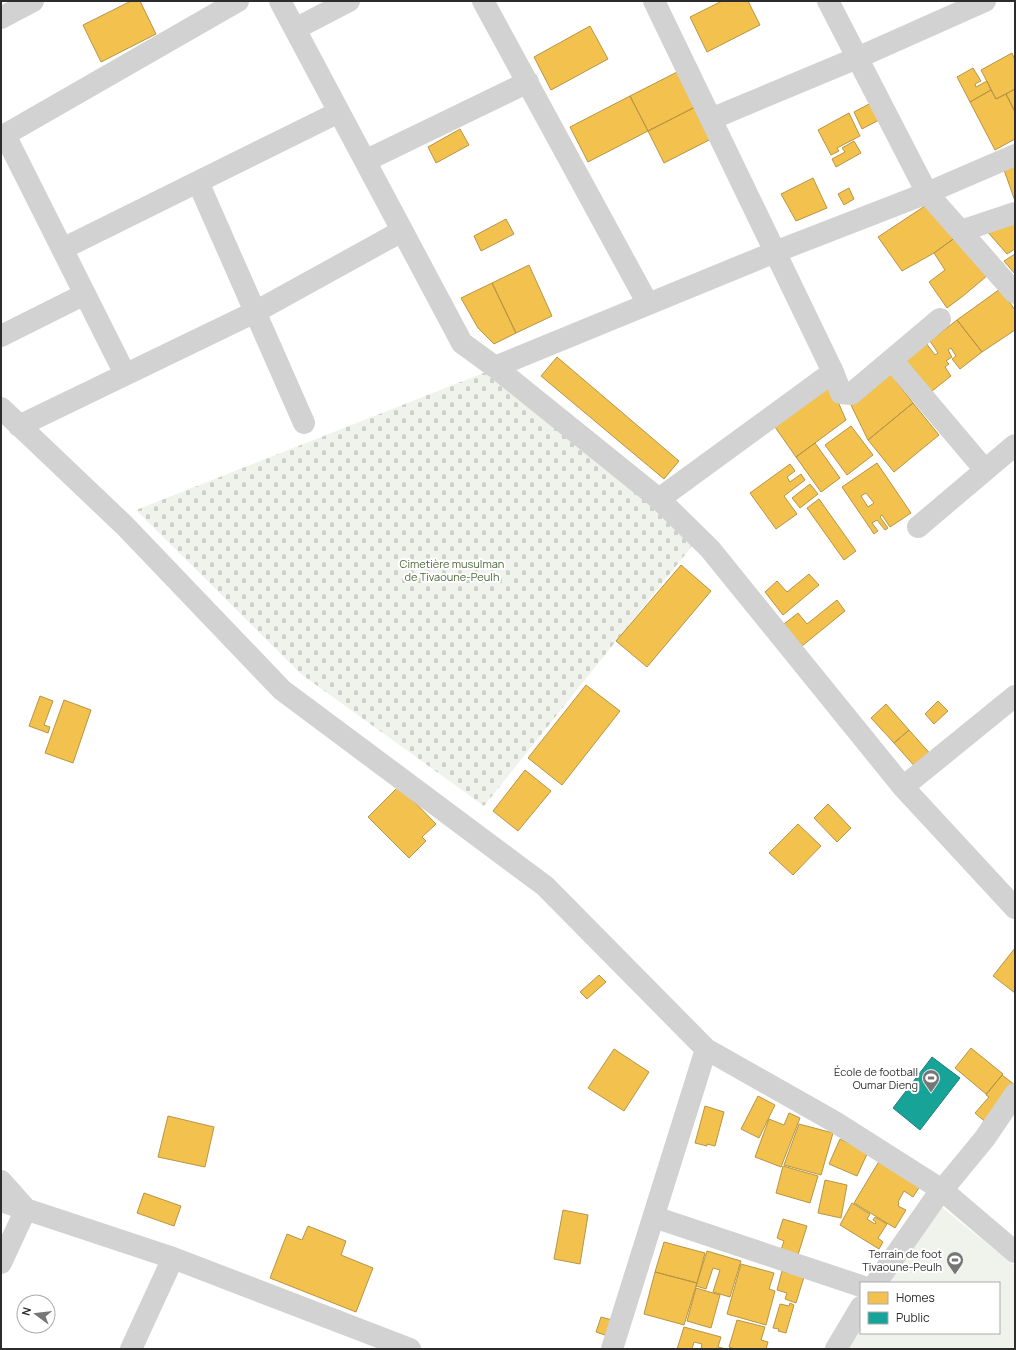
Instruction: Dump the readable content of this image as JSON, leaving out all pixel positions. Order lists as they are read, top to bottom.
{
  "parks": ["Cimetière musulman de Tivaoune-Peulh"],
  "places": {
    "sports": ["École de football Oumar Dieng", "Terrain de foot Tivaoune-Peulh"]
  },
  "legend": ["Homes", "Public"],
  "north": "left"
}
